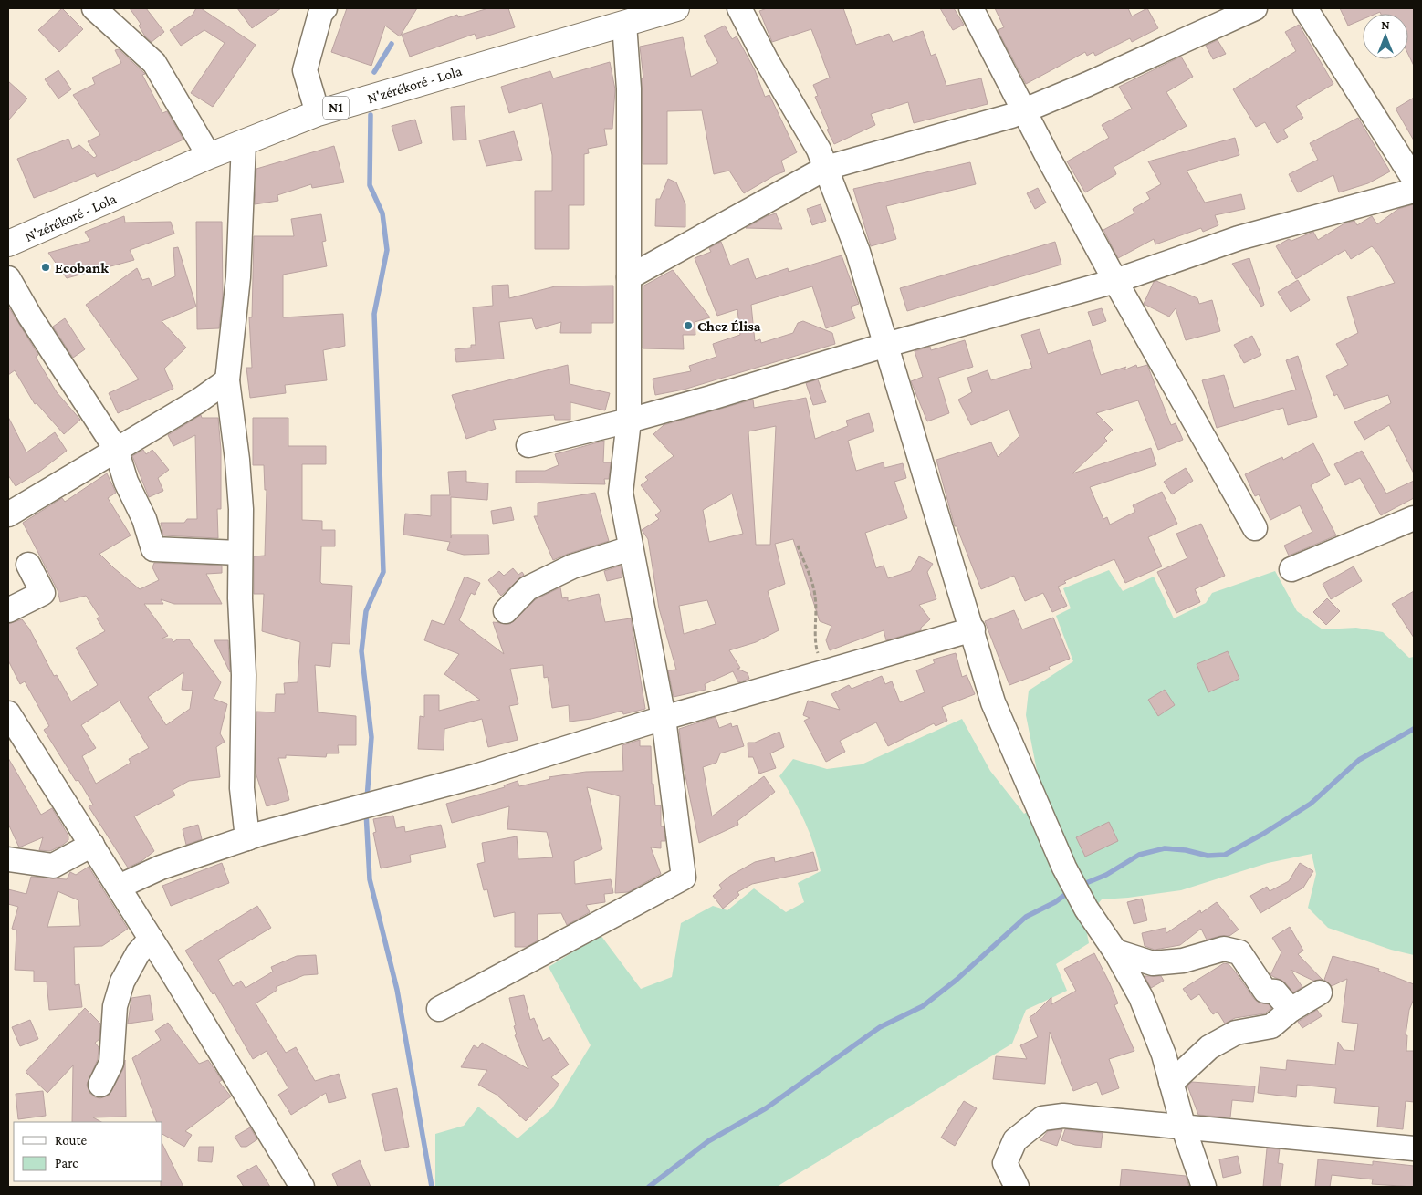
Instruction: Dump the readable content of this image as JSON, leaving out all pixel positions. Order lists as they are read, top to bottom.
{
  "streets": {
    "highway": ["N'zérékoré - Lola", "N1"]
  },
  "places": ["Ecobank", "Chez Élisa"],
  "legend": ["Route", "Parc"],
  "north": "top"
}
